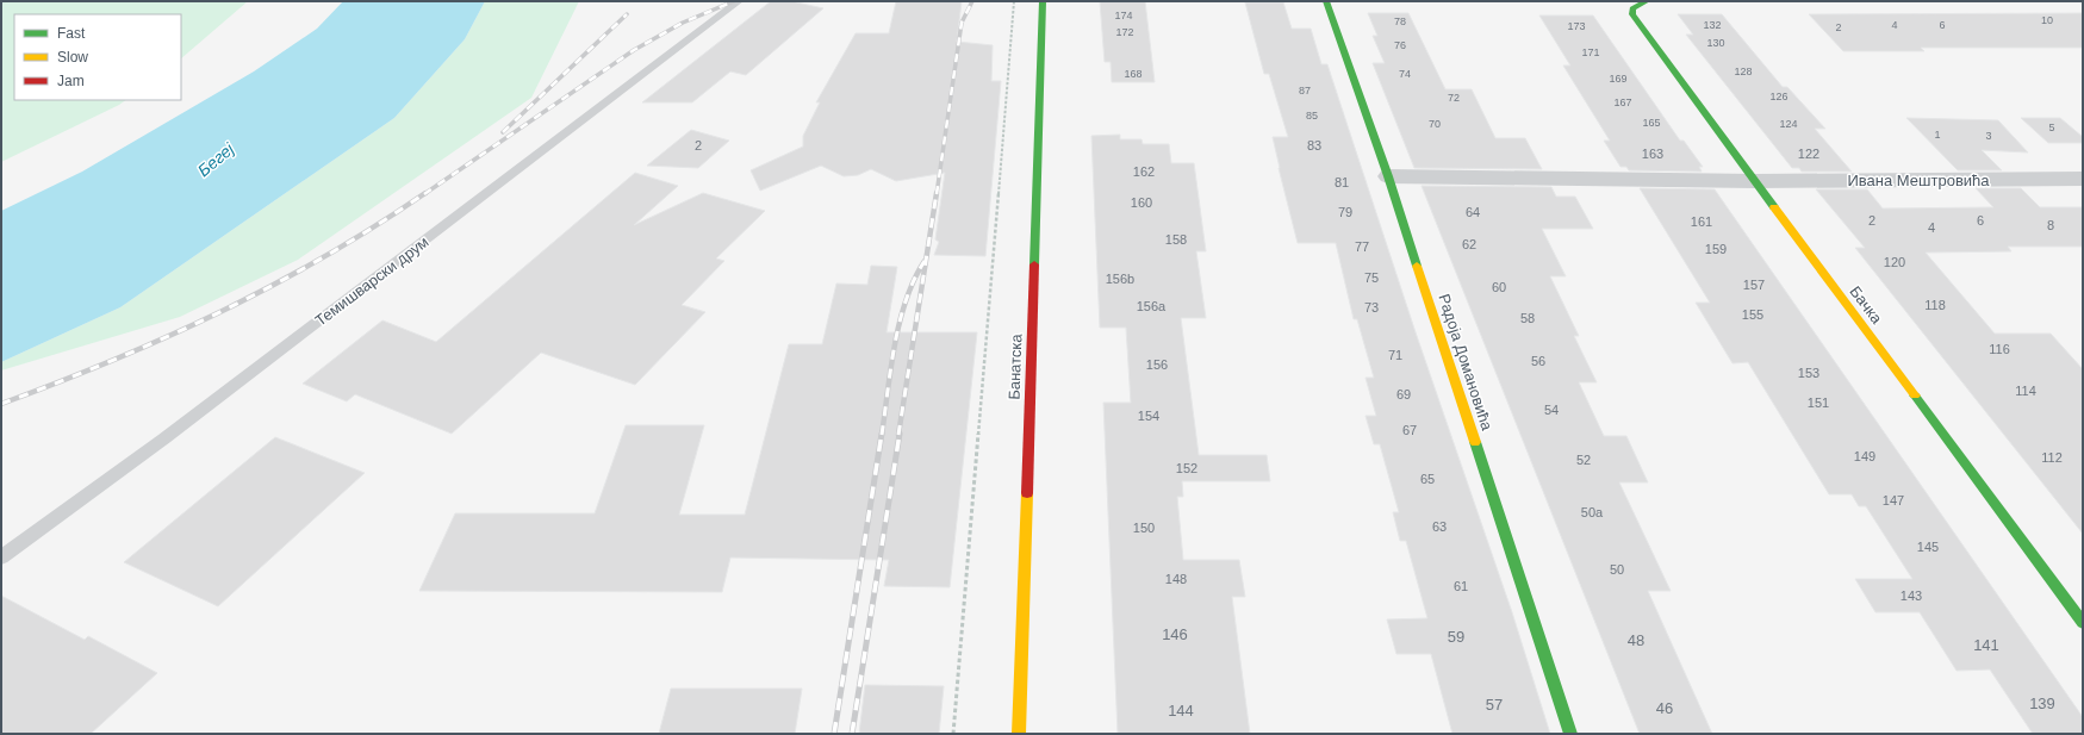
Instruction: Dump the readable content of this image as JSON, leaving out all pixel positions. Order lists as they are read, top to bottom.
{
  "streets": {
    "street": [
      "Ивана Мештровића",
      "Бачка",
      "Радоја Домановића",
      "Банатска"
    ],
    "lane": ["Темишварски друм"]
  },
  "crossings": [
    ["Ивана Мештровића", "Бачка"],
    ["Ивана Мештровића", "Радоја Домановића"]
  ],
  "water": ["Бегеј"],
  "house_numbers": [
    "174",
    "10",
    "78",
    "132",
    "4",
    "6",
    "173",
    "2",
    "172",
    "130",
    "76",
    "171",
    "128",
    "168",
    "74",
    "169",
    "87",
    "126",
    "72",
    "167",
    "85",
    "165",
    "70",
    "124",
    "5",
    "1",
    "3",
    "2",
    "83",
    "163",
    "122",
    "162",
    "81",
    "160",
    "79",
    "64",
    "2",
    "6",
    "161",
    "8",
    "4",
    "158",
    "62",
    "77",
    "159",
    "120",
    "75",
    "156b",
    "157",
    "60",
    "118",
    "156a",
    "73",
    "155",
    "58",
    "116",
    "71",
    "56",
    "156",
    "153",
    "114",
    "69",
    "151",
    "54",
    "154",
    "67",
    "149",
    "112",
    "52",
    "152",
    "65",
    "147",
    "50a",
    "63",
    "150",
    "145",
    "50",
    "148",
    "61",
    "143",
    "146",
    "59",
    "48",
    "141",
    "139",
    "57",
    "46",
    "144"
  ],
  "legend": ["Fast", "Slow", "Jam"]
}
